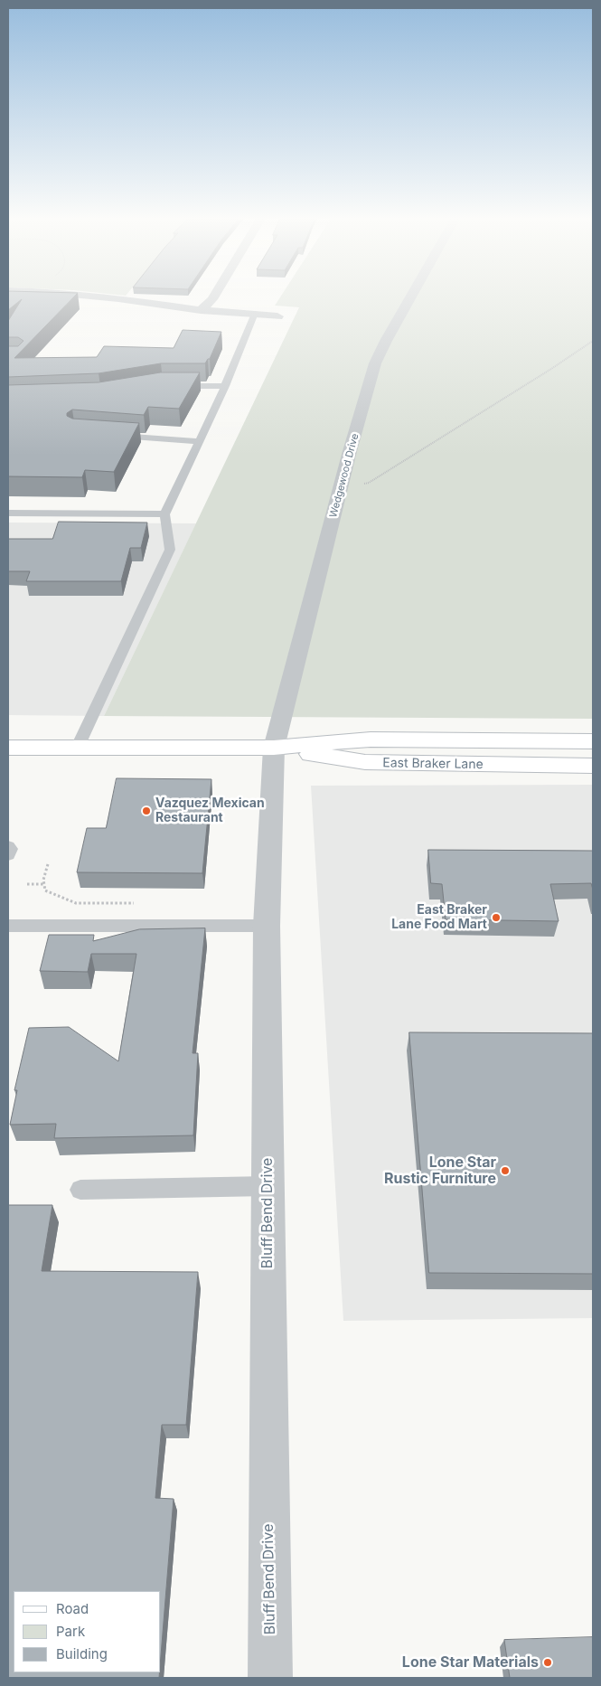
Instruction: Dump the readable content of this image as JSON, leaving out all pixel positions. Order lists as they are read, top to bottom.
{
  "streets": {
    "main road": ["East Braker Lane"],
    "street": ["Wedgewood Drive", "Bluff Bend Drive"]
  },
  "crossings": [
    ["Wedgewood Drive", "East Braker Lane"],
    ["Wedgewood Drive", "Bluff Bend Drive"],
    ["East Braker Lane", "Bluff Bend Drive"]
  ],
  "places": [
    "Vazquez Mexican Restaurant",
    "East Braker Lane Food Mart",
    "Lone Star Rustic Furniture",
    "Lone Star Materials"
  ],
  "legend": ["Road", "Park", "Building"]
}
